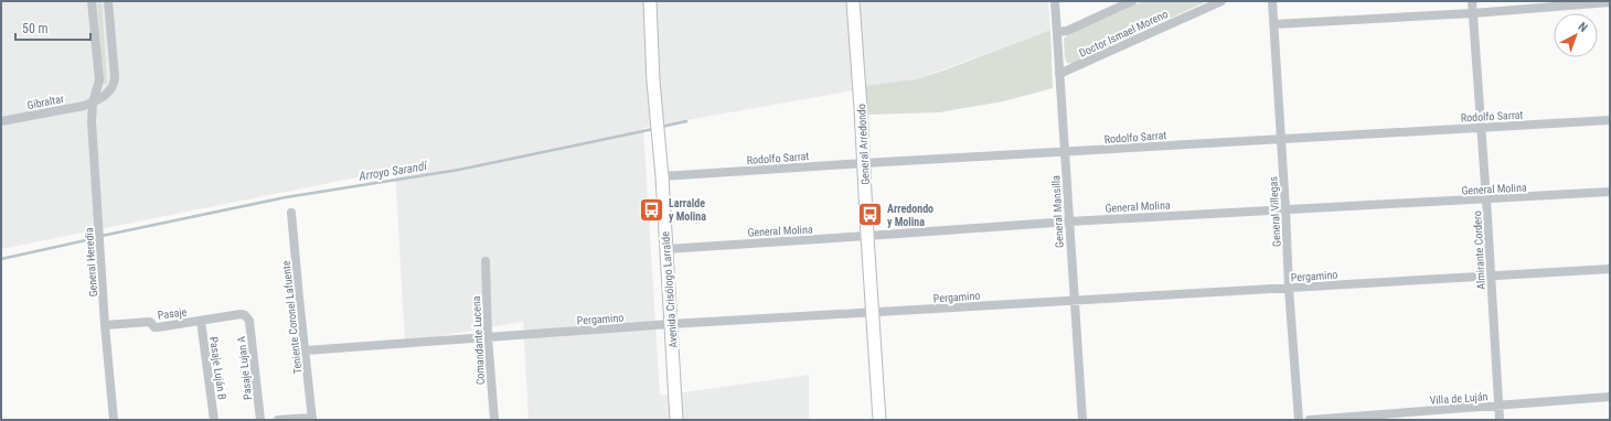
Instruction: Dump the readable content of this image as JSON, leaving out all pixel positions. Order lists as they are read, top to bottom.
{
  "streets": {
    "street": [
      "Doctor Ismael Moreno",
      "Gibraltar",
      "Rodolfo Sarrat",
      "General Arredondo",
      "General Molina",
      "General Mansilla",
      "General Villegas",
      "Almirante Cordero",
      "General Heredia",
      "Pergamino",
      "Avenida Crisólogo Larralde",
      "Pasaje",
      "Teniente Coronel Lafuente",
      "Comandante Lucena",
      "Pasaje Luján B",
      "Pasaje Lujan A",
      "Villa de Luján"
    ]
  },
  "crossings": [
    ["Doctor Ismael Moreno", "General Mansilla"],
    ["Gibraltar", "General Heredia"],
    ["Rodolfo Sarrat", "General Arredondo"],
    ["Rodolfo Sarrat", "General Mansilla"],
    ["Rodolfo Sarrat", "General Villegas"],
    ["Rodolfo Sarrat", "Almirante Cordero"],
    ["Rodolfo Sarrat", "Avenida Crisólogo Larralde"],
    ["General Arredondo", "General Molina"],
    ["General Arredondo", "Pergamino"],
    ["General Molina", "General Mansilla"],
    ["General Molina", "General Villegas"],
    ["General Molina", "Almirante Cordero"],
    ["General Molina", "Avenida Crisólogo Larralde"],
    ["General Mansilla", "Pergamino"],
    ["General Villegas", "Pergamino"],
    ["Almirante Cordero", "Pergamino"],
    ["Almirante Cordero", "Villa de Luján"],
    ["General Heredia", "Pasaje"],
    ["Pergamino", "Avenida Crisólogo Larralde"],
    ["Pergamino", "Teniente Coronel Lafuente"],
    ["Pergamino", "Comandante Lucena"],
    ["Pasaje", "Pasaje Luján B"],
    ["Pasaje", "Pasaje Lujan A"]
  ],
  "water": ["Arroyo Sarandí"],
  "places": {
    "bus stop": ["Larralde y Molina", "Arredondo y Molina"]
  },
  "scale_bar": "50 m",
  "north": "top right"
}
